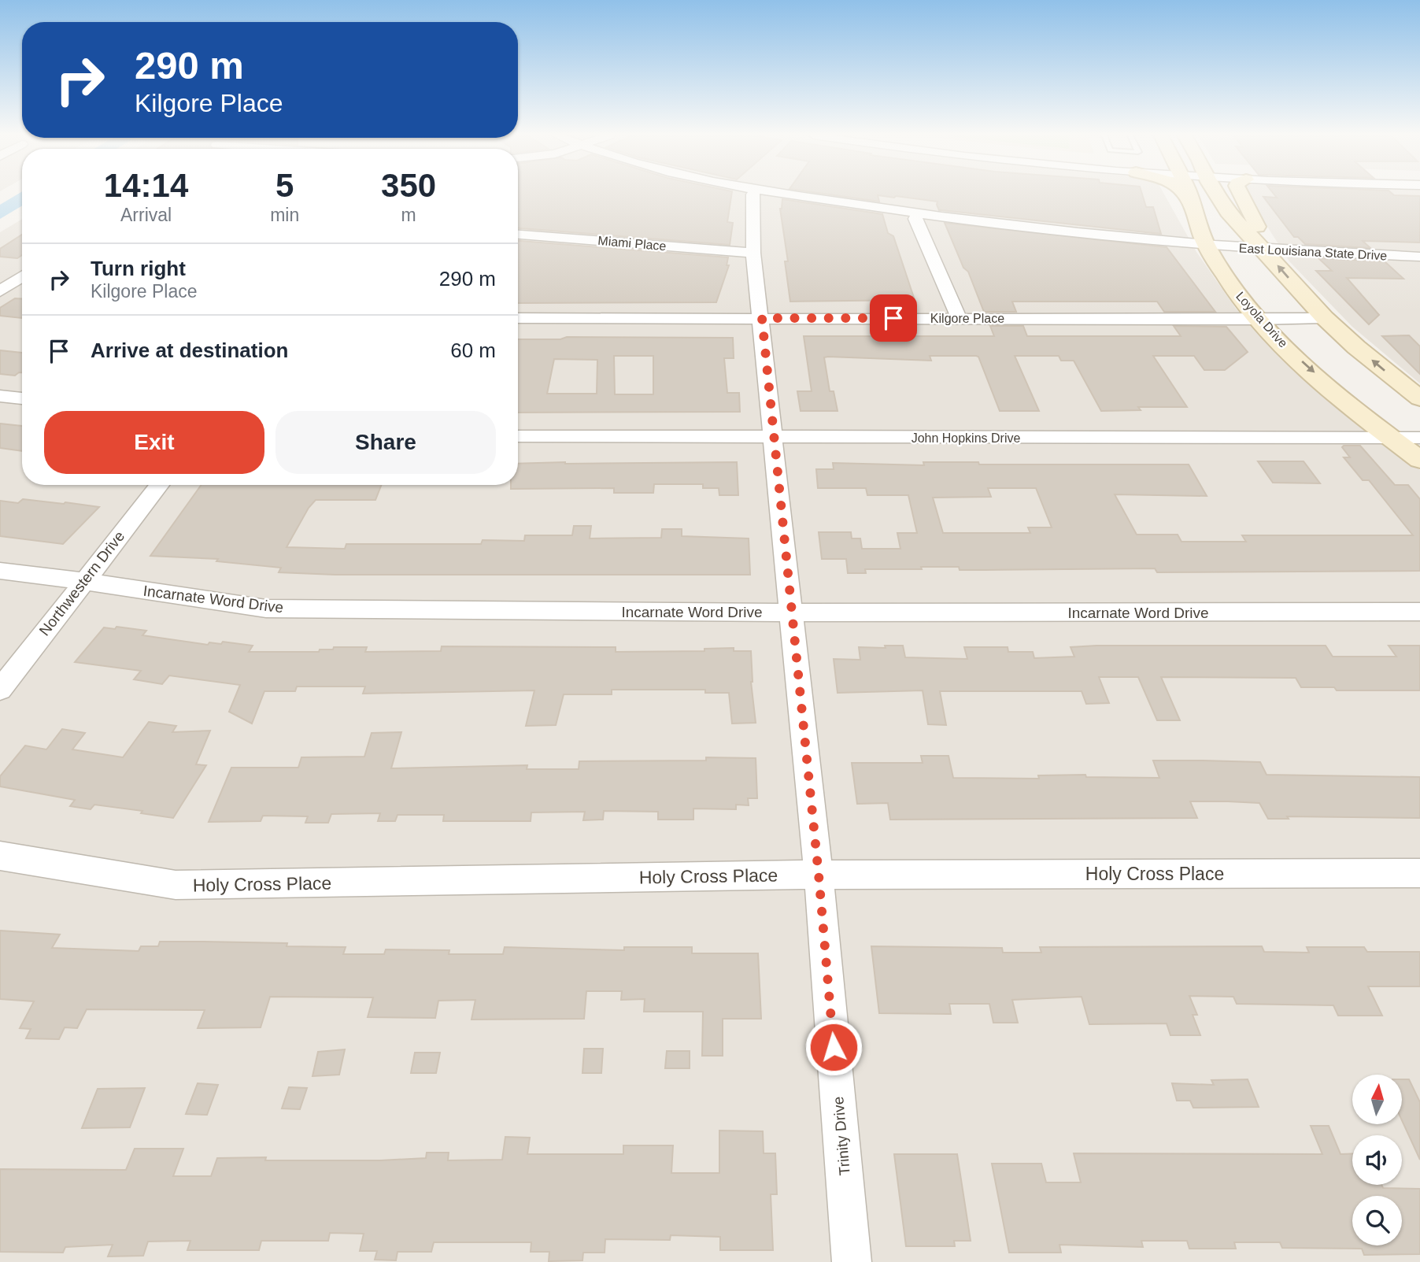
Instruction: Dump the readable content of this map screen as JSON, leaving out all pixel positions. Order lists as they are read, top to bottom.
{
  "streets": {
    "main road": ["Loyola Drive"],
    "street": [
      "Miami Place",
      "East Louisiana State Drive",
      "Kilgore Place",
      "John Hopkins Drive",
      "Northwestern Drive",
      "Incarnate Word Drive",
      "Holy Cross Place",
      "Trinity Drive"
    ]
  },
  "crossings": [
    ["Miami Place", "Trinity Drive"],
    ["East Louisiana State Drive", "Loyola Drive"],
    ["Kilgore Place", "Loyola Drive"],
    ["Kilgore Place", "Trinity Drive"],
    ["Loyola Drive", "John Hopkins Drive"],
    ["John Hopkins Drive", "Trinity Drive"],
    ["Northwestern Drive", "Incarnate Word Drive"],
    ["Incarnate Word Drive", "Trinity Drive"],
    ["Holy Cross Place", "Trinity Drive"]
  ],
  "north": "top",
  "page": {
    "turn": ["290 m", "Kilgore Place"],
    "eta": [
      "14:14",
      "Arrival",
      "5",
      "min",
      "350",
      "m"
    ],
    "list": [
      {
        "name": "Turn right",
        "note": "Kilgore Place",
        "value": "290 m"
      },
      {
        "name": "Arrive at destination",
        "value": "60 m"
      }
    ],
    "buttons": ["Exit", "Share"]
  }
}
